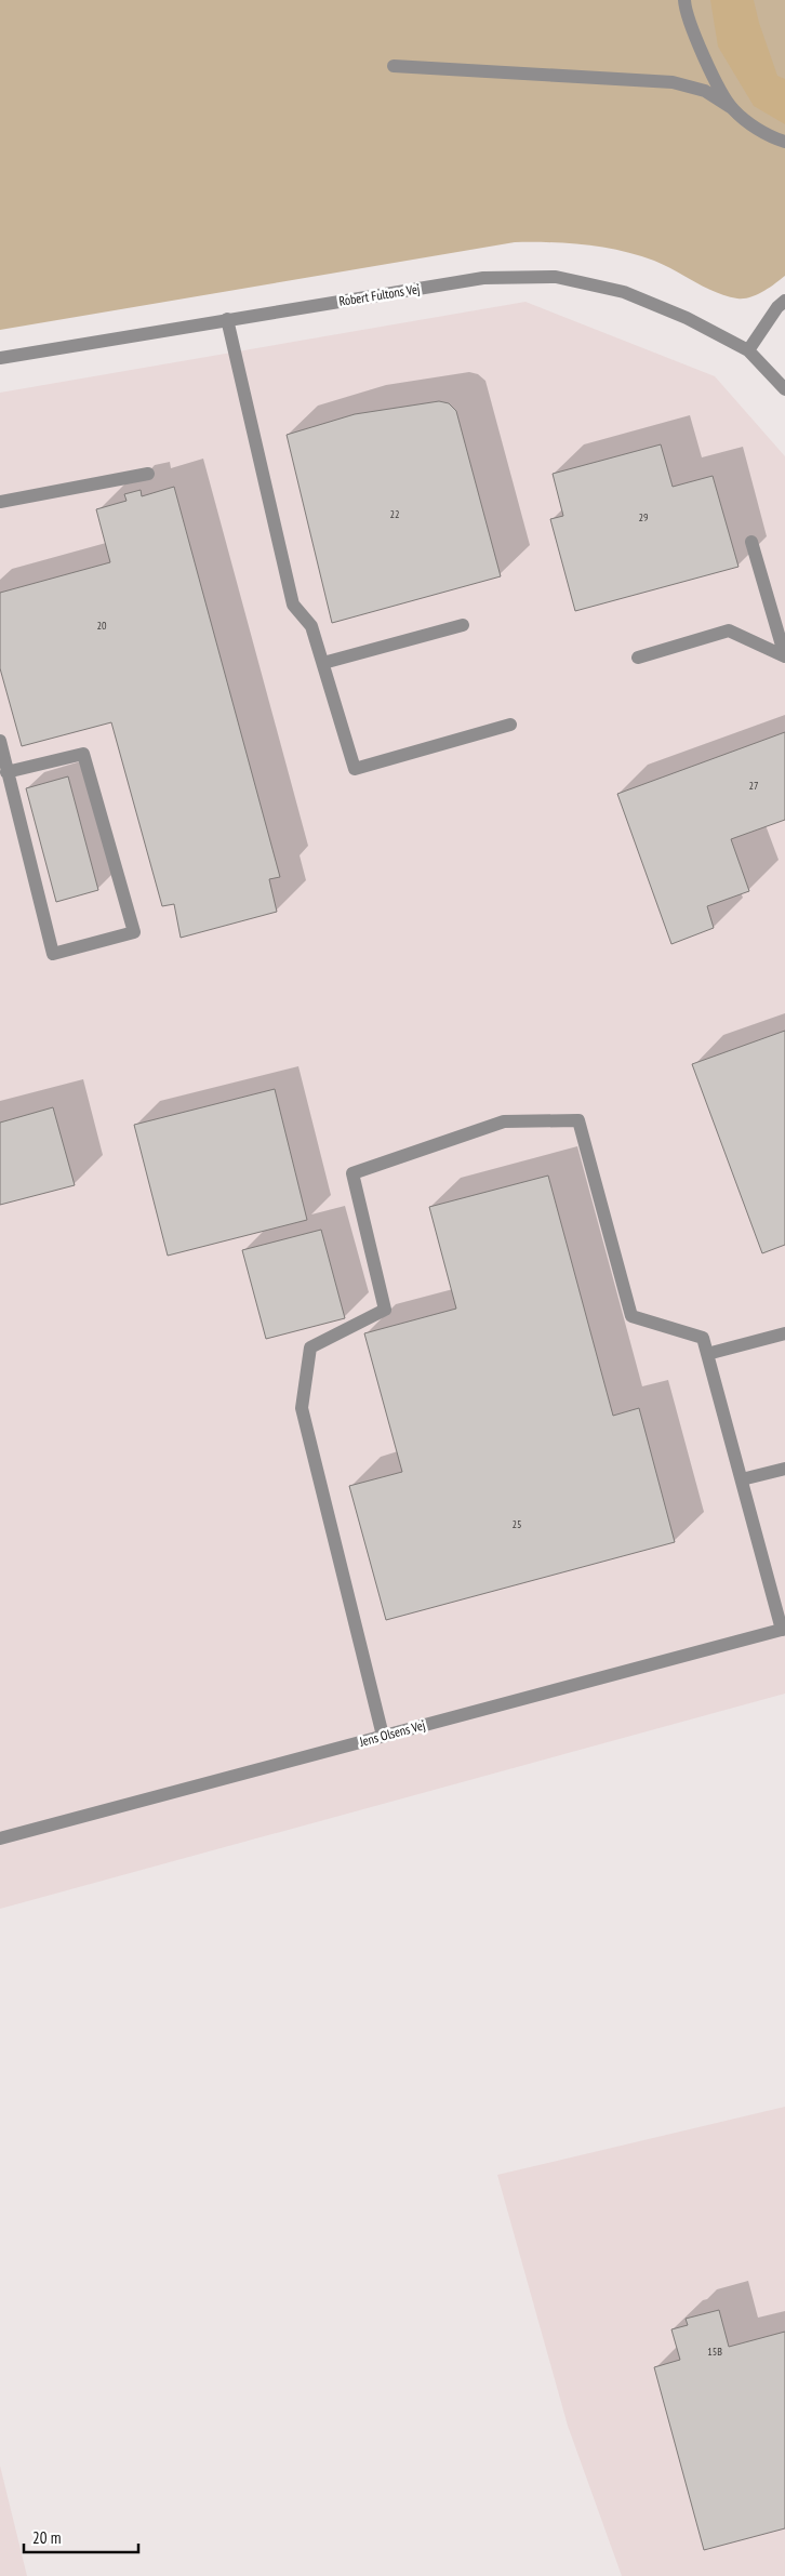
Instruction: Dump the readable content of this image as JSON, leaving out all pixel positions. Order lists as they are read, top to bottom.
{
  "streets": {
    "street": ["Robert Fultons Vej", "Jens Olsens Vej"]
  },
  "house_numbers": [
    "22",
    "29",
    "20",
    "27",
    "25",
    "15B"
  ],
  "scale_bar": "20 m"
}
